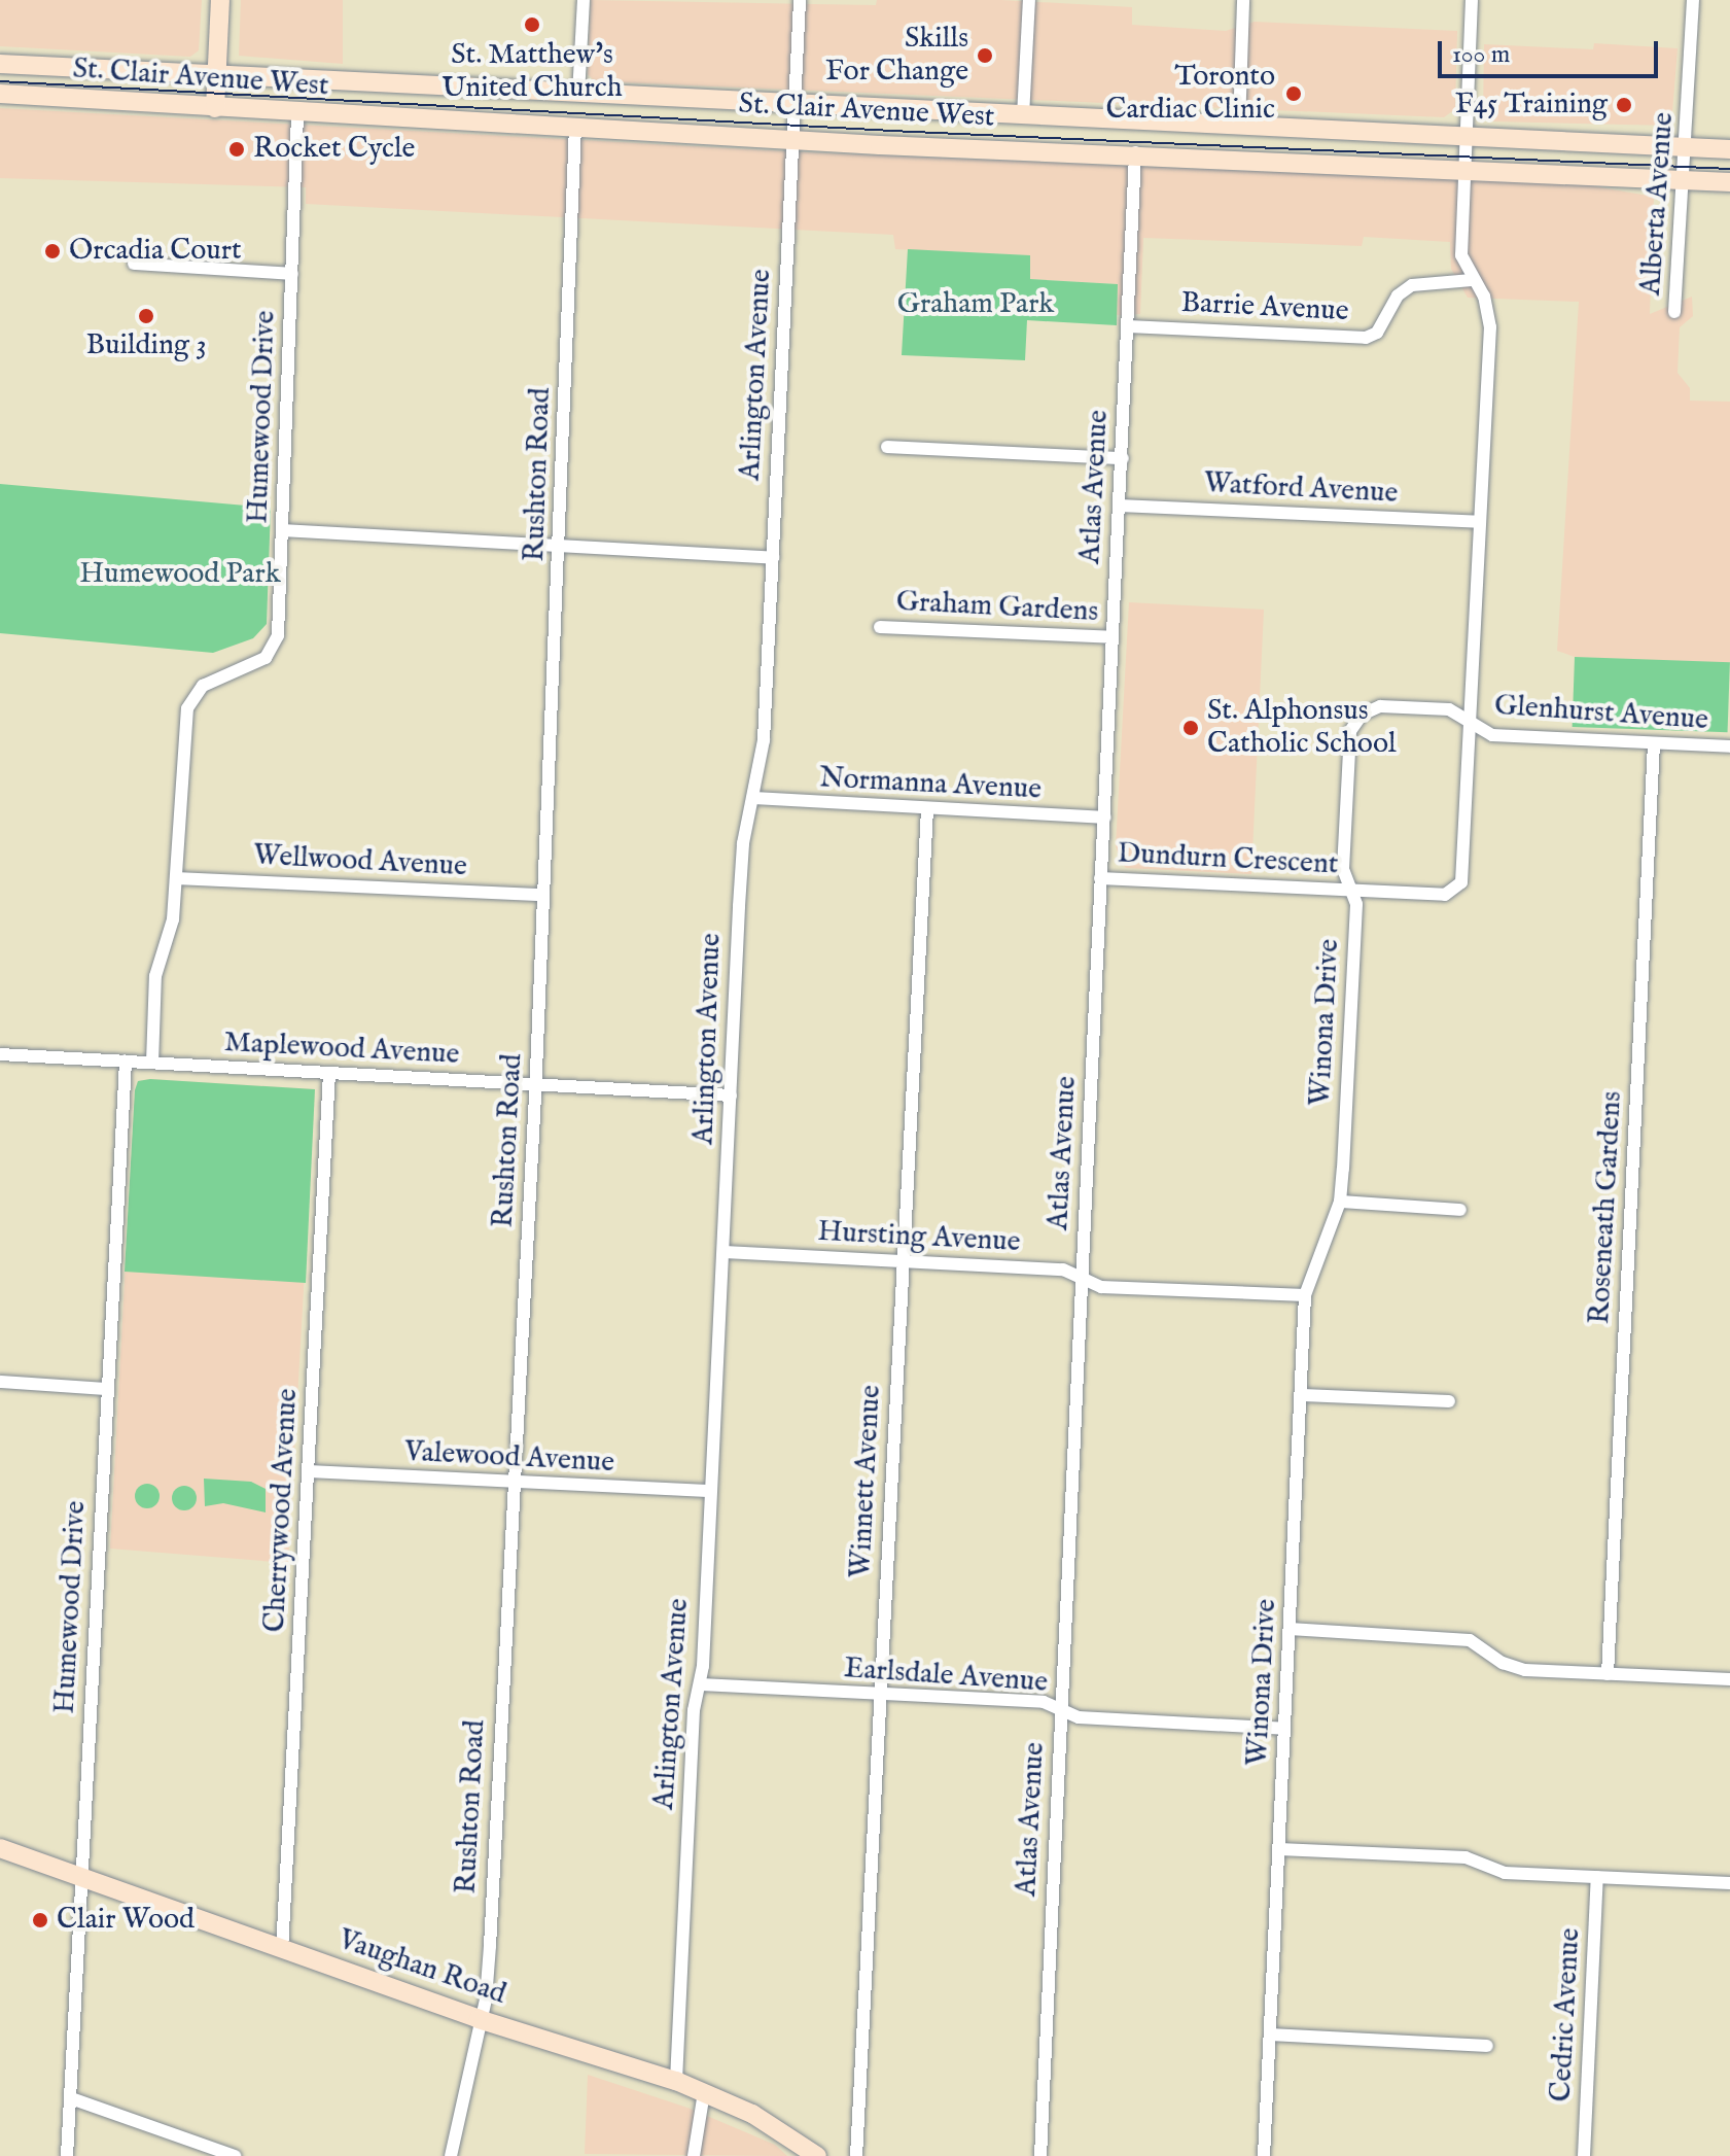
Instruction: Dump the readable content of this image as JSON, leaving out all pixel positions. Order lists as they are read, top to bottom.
{
  "streets": {
    "main road": ["St. Clair Avenue West", "Vaughan Road"],
    "street": [
      "Alberta Avenue",
      "Barrie Avenue",
      "Arlington Avenue",
      "Humewood Drive",
      "Rushton Road",
      "Atlas Avenue",
      "Watford Avenue",
      "Graham Gardens",
      "Glenhurst Avenue",
      "Normanna Avenue",
      "Dundurn Crescent",
      "Wellwood Avenue",
      "Winona Drive",
      "Maplewood Avenue",
      "Roseneath Gardens",
      "Hursting Avenue",
      "Valewood Avenue",
      "Winnett Avenue",
      "Cherrywood Avenue",
      "Earlsdale Avenue",
      "Cedric Avenue"
    ]
  },
  "crossings": [
    ["St. Clair Avenue West", "Alberta Avenue"],
    ["St. Clair Avenue West", "Arlington Avenue"],
    ["St. Clair Avenue West", "Humewood Drive"],
    ["St. Clair Avenue West", "Rushton Road"],
    ["St. Clair Avenue West", "Atlas Avenue"],
    ["Barrie Avenue", "Atlas Avenue"],
    ["Arlington Avenue", "Normanna Avenue"],
    ["Arlington Avenue", "Maplewood Avenue"],
    ["Arlington Avenue", "Hursting Avenue"],
    ["Arlington Avenue", "Valewood Avenue"],
    ["Arlington Avenue", "Earlsdale Avenue"],
    ["Arlington Avenue", "Vaughan Road"],
    ["Humewood Drive", "Wellwood Avenue"],
    ["Humewood Drive", "Maplewood Avenue"],
    ["Humewood Drive", "Vaughan Road"],
    ["Rushton Road", "Wellwood Avenue"],
    ["Rushton Road", "Maplewood Avenue"],
    ["Rushton Road", "Valewood Avenue"],
    ["Rushton Road", "Vaughan Road"],
    ["Atlas Avenue", "Watford Avenue"],
    ["Atlas Avenue", "Graham Gardens"],
    ["Atlas Avenue", "Normanna Avenue"],
    ["Atlas Avenue", "Dundurn Crescent"],
    ["Atlas Avenue", "Hursting Avenue"],
    ["Atlas Avenue", "Earlsdale Avenue"],
    ["Glenhurst Avenue", "Dundurn Crescent"],
    ["Glenhurst Avenue", "Roseneath Gardens"],
    ["Normanna Avenue", "Winnett Avenue"],
    ["Dundurn Crescent", "Winona Drive"],
    ["Winona Drive", "Hursting Avenue"],
    ["Winona Drive", "Earlsdale Avenue"],
    ["Maplewood Avenue", "Cherrywood Avenue"],
    ["Hursting Avenue", "Winnett Avenue"],
    ["Valewood Avenue", "Cherrywood Avenue"],
    ["Winnett Avenue", "Earlsdale Avenue"],
    ["Cherrywood Avenue", "Vaughan Road"]
  ],
  "parks": ["Graham Park", "Humewood Park"],
  "places": [
    "St. Matthew's United Church",
    "Skills For Change",
    "Toronto Cardiac Clinic",
    "F45 Training",
    "Rocket Cycle",
    "Orcadia Court",
    "Building 3",
    "St. Alphonsus Catholic School",
    "Clair Wood"
  ],
  "scale_bar": "100 m"
}
